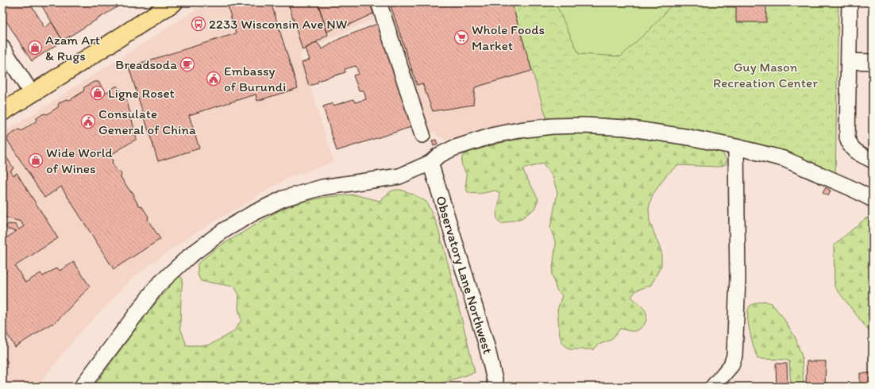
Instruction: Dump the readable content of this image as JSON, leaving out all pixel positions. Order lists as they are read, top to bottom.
{
  "streets": {
    "street": ["Observatory Lane Northwest"]
  },
  "parks": ["Guy Mason Recreation Center"],
  "places": {
    "bus stop": ["2233 Wisconsin Ave NW"],
    "supermarket": ["Whole Foods Market"],
    "shop": ["Azam Art & Rugs", "Ligne Roset", "Wide World of Wines"],
    "cafe": ["Breadsoda"],
    "public building": ["Embassy of Burundi", "Consulate General of China"]
  }
}
